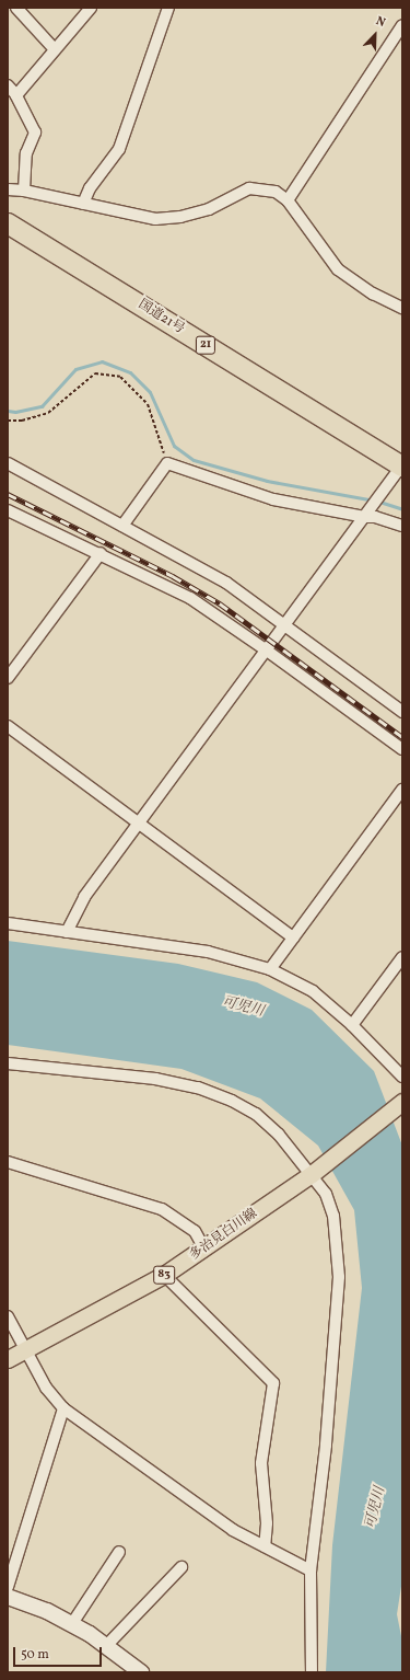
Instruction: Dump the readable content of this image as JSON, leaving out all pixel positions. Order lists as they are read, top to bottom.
{
  "streets": {
    "highway": ["国道21号", "21"],
    "main road": ["多治見白川線", "83"]
  },
  "water": ["可児川"],
  "scale_bar": "50 m",
  "north": "top right"
}
